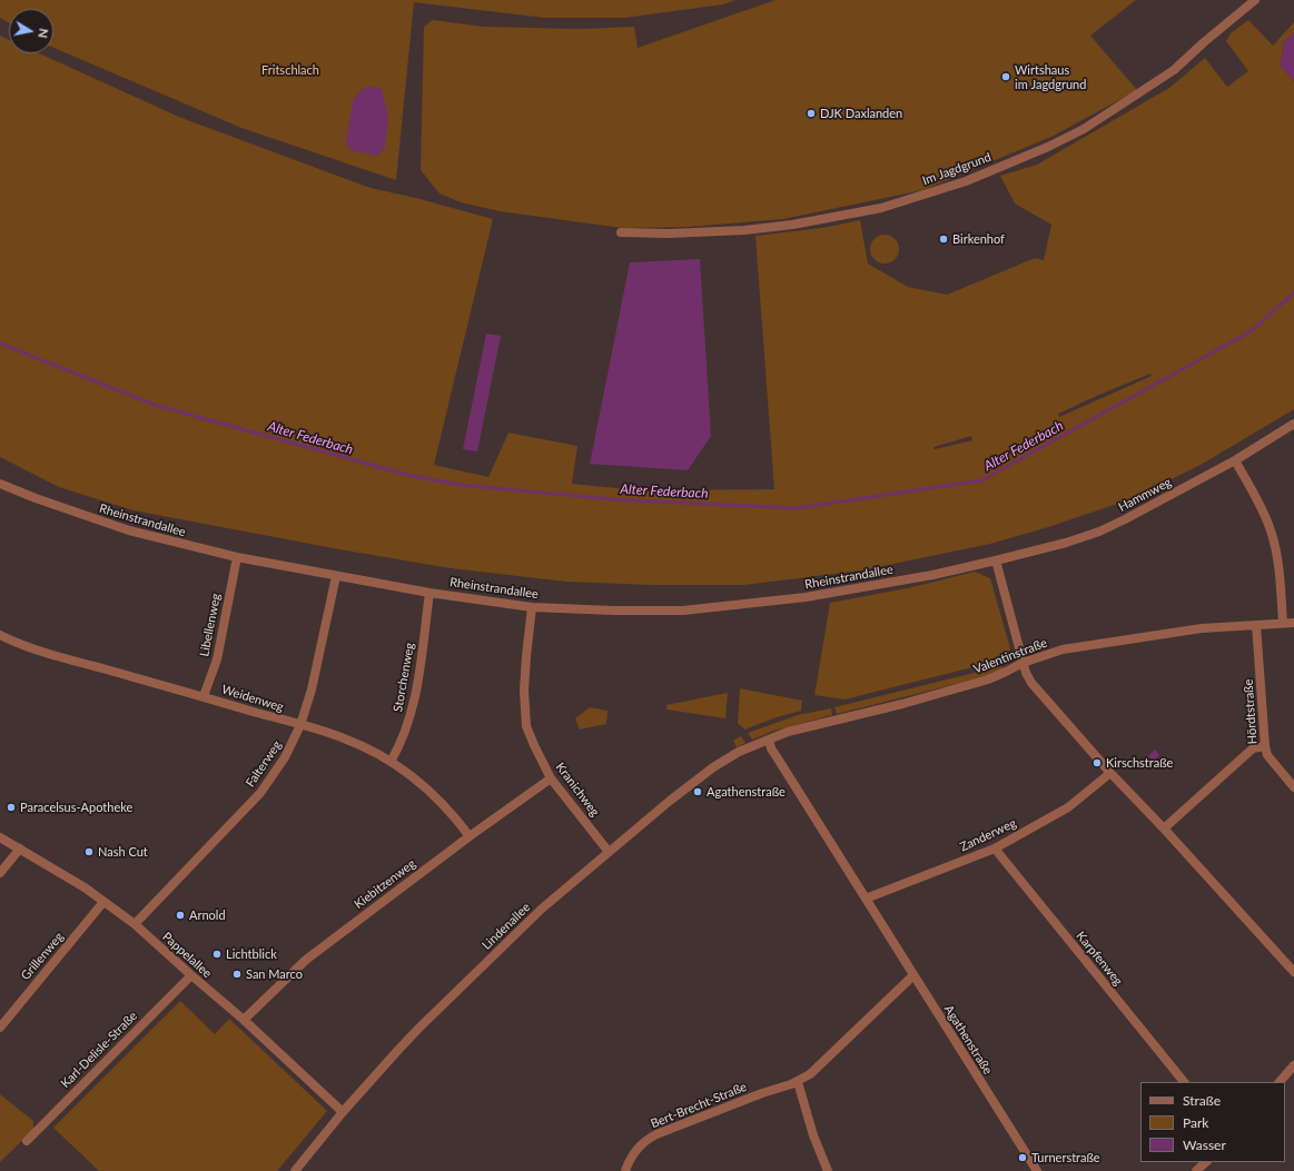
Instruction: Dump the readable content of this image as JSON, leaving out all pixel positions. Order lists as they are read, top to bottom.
{
  "streets": {
    "street": [
      "Im Jagdgrund",
      "Hammweg",
      "Rheinstrandallee",
      "Libellenweg",
      "Valentinstraße",
      "Storchenweg",
      "Weidenweg",
      "Hördtstraße",
      "Falterweg",
      "Kranichweg",
      "Zanderweg",
      "Kiebitzenweg",
      "Lindenallee",
      "Pappelallee",
      "Grillenweg",
      "Karpfenweg",
      "Agathenstraße",
      "Karl-Delisle-Straße",
      "Bert-Brecht-Straße"
    ]
  },
  "crossings": [
    ["Hammweg", "Rheinstrandallee"],
    ["Rheinstrandallee", "Libellenweg"],
    ["Rheinstrandallee", "Storchenweg"],
    ["Rheinstrandallee", "Falterweg"],
    ["Rheinstrandallee", "Kranichweg"],
    ["Libellenweg", "Weidenweg"],
    ["Valentinstraße", "Hördtstraße"],
    ["Valentinstraße", "Lindenallee"],
    ["Valentinstraße", "Agathenstraße"],
    ["Storchenweg", "Weidenweg"],
    ["Weidenweg", "Falterweg"],
    ["Weidenweg", "Kiebitzenweg"],
    ["Falterweg", "Pappelallee"],
    ["Kranichweg", "Kiebitzenweg"],
    ["Kranichweg", "Lindenallee"],
    ["Zanderweg", "Karpfenweg"],
    ["Zanderweg", "Agathenstraße"],
    ["Kiebitzenweg", "Pappelallee"],
    ["Lindenallee", "Pappelallee"],
    ["Lindenallee", "Agathenstraße"],
    ["Pappelallee", "Grillenweg"],
    ["Pappelallee", "Karl-Delisle-Straße"],
    ["Agathenstraße", "Bert-Brecht-Straße"]
  ],
  "water": ["Alter Federbach"],
  "parks": ["Fritschlach"],
  "places": [
    "Wirtshaus im Jagdgrund",
    "DJK Daxlanden",
    "Birkenhof",
    "Kirschstraße",
    "Agathenstraße",
    "Paracelsus-Apotheke",
    "Nash Cut",
    "Arnold",
    "Lichtblick",
    "San Marco",
    "Turnerstraße"
  ],
  "legend": ["Straße", "Park", "Wasser"],
  "north": "right"
}
